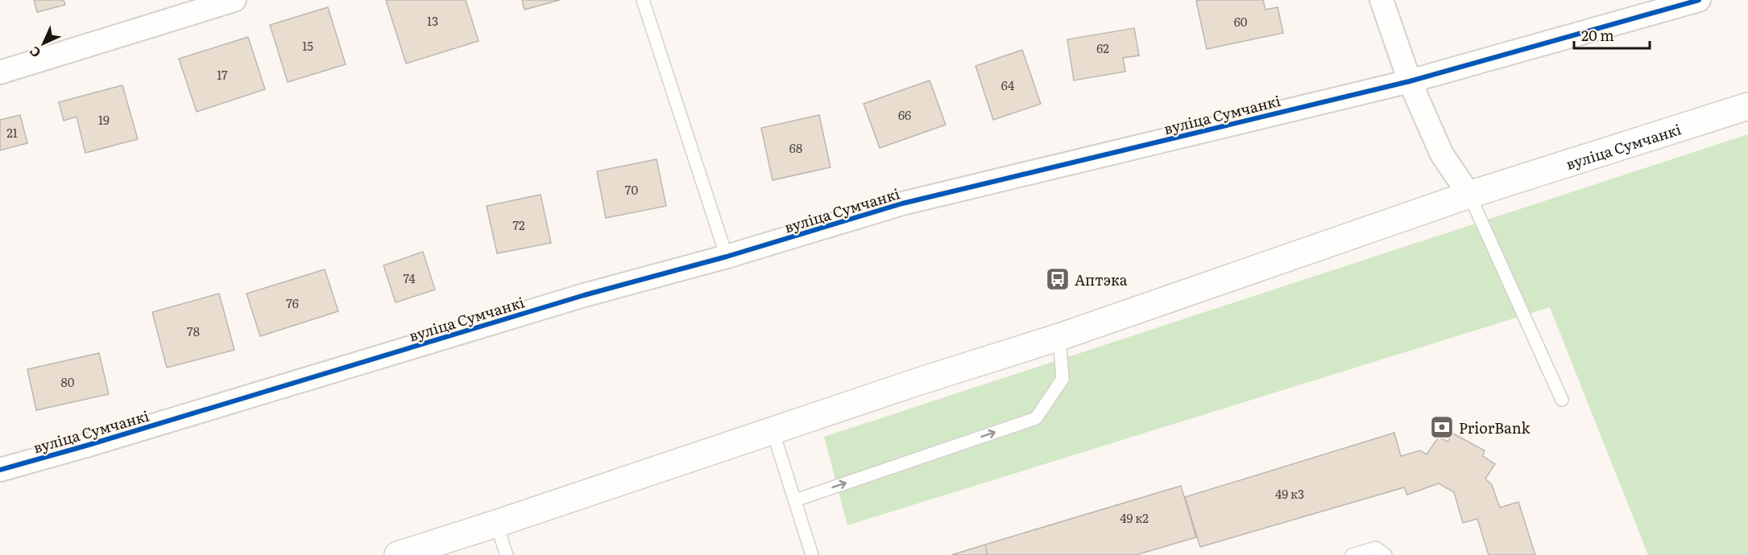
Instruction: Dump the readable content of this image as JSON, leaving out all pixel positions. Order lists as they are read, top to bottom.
{
  "streets": {
    "main road": ["вуліца Сумчанкі"]
  },
  "places": {
    "bus stop": ["Аптэка"],
    "bank": ["PriorBank"]
  },
  "house_numbers": [
    "13",
    "60",
    "15",
    "62",
    "17",
    "64",
    "66",
    "19",
    "21",
    "68",
    "70",
    "72",
    "74",
    "76",
    "78",
    "80",
    "49 к3",
    "49 к2"
  ],
  "scale_bar": "20 m",
  "north": "bottom left"
}
